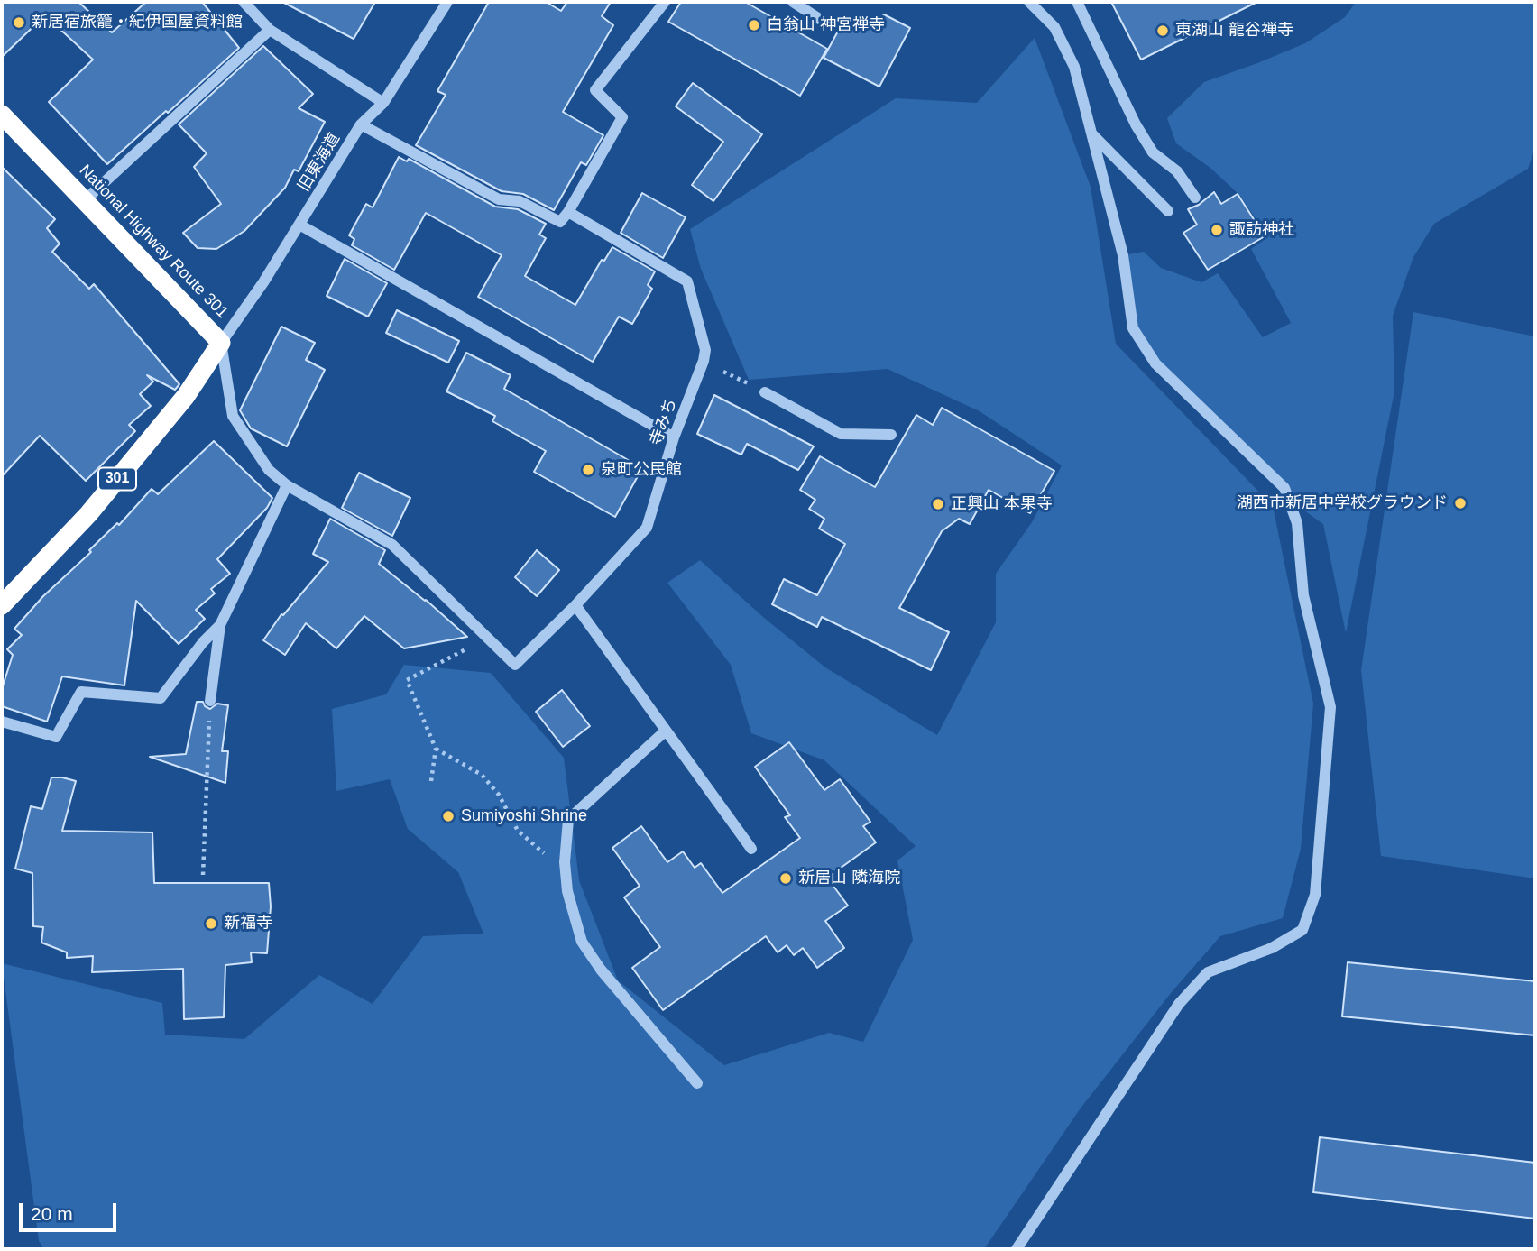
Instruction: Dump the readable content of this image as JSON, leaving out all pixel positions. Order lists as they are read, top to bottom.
{
  "streets": {
    "highway": ["National Highway Route 301", "301"],
    "street": ["旧東海道", "寺みち"]
  },
  "crossings": [
    ["旧東海道", "National Highway Route 301"],
    ["旧東海道", "寺みち"],
    ["National Highway Route 301", "寺みち"]
  ],
  "places": [
    "新居宿旅籠・紀伊国屋資料館",
    "白翁山 神宮禅寺",
    "東湖山 龍谷禅寺",
    "諏訪神社",
    "泉町公民館",
    "湖西市新居中学校グラウンド",
    "正興山 本果寺",
    "Sumiyoshi Shrine",
    "新居山 隣海院",
    "新福寺"
  ],
  "scale_bar": "20 m"
}
